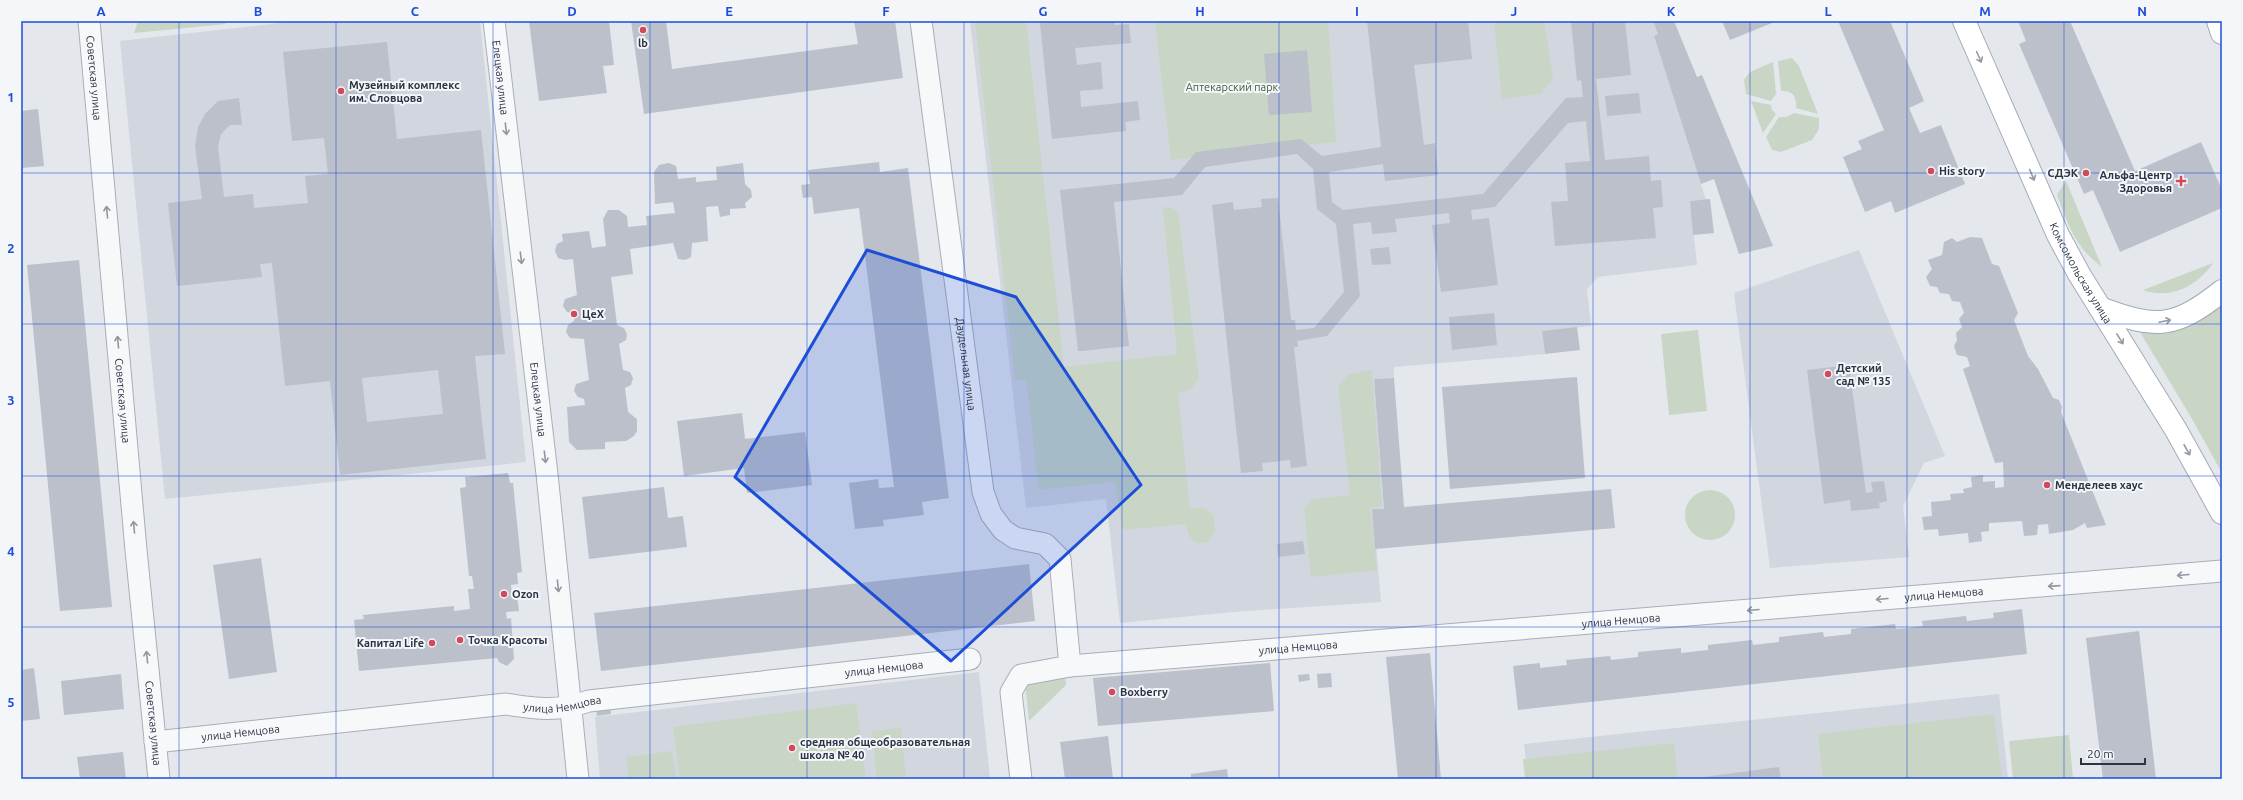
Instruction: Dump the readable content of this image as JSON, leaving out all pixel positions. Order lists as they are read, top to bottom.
{
  "streets": {
    "main road": ["Комсомольская улица"],
    "street": [
      "Советская улица",
      "Елецкая улица",
      "Даудельная улица",
      "улица Немцова"
    ]
  },
  "crossings": [
    ["Советская улица", "улица Немцова"],
    ["Елецкая улица", "улица Немцова"],
    ["Даудельная улица", "улица Немцова"]
  ],
  "one_way": [
    "Советская улица",
    "Елецкая улица",
    "Комсомольская улица",
    "улица Немцова"
  ],
  "parks": ["Аптекарский парк"],
  "places": {
    "other": [
      "lb",
      "Музейный комплекс им. Словцова",
      "His story",
      "СДЭК",
      "ЦеХ",
      "Детский сад № 135",
      "Менделеев хаус",
      "Ozon",
      "Точка Красоты",
      "Капитал Life",
      "Boxberry",
      "средняя общеобразовательная школа № 40"
    ],
    "health": ["Альфа-Центр Здоровья"]
  },
  "scale_bar": "20 m",
  "grid": {
    "columns": [
      "A",
      "B",
      "C",
      "D",
      "E",
      "F",
      "G",
      "H",
      "I",
      "J",
      "K",
      "L",
      "M",
      "N"
    ],
    "rows": [
      "1",
      "2",
      "3",
      "4",
      "5"
    ]
  }
}
